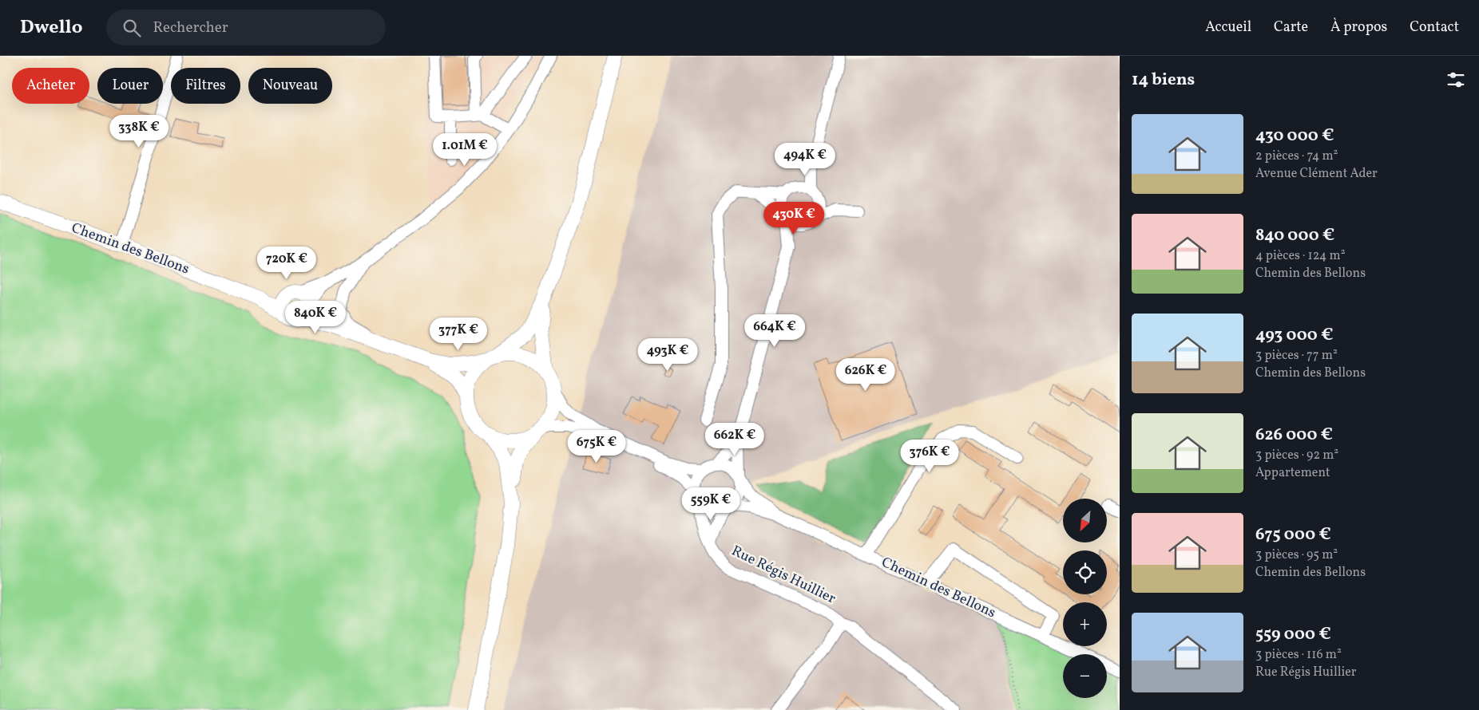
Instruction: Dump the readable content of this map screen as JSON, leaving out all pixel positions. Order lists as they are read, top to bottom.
{
  "streets": {
    "main road": ["Chemin des Bellons"],
    "street": ["Rue Régis Huillier"]
  },
  "crossings": [
    ["Chemin des Bellons", "Rue Régis Huillier"]
  ],
  "north": "bottom left",
  "page": {
    "header": "Dwello",
    "search": "Rechercher",
    "nav": [
      "Accueil",
      "Carte",
      "À propos",
      "Contact"
    ],
    "heading": "14 biens",
    "chip": [
      "Acheter",
      "Louer",
      "Filtres",
      "Nouveau"
    ],
    "list": [
      {
        "name": "430 000 €",
        "note": "2 pièces · 74 m² · Avenue Clément Ader"
      },
      {
        "name": "840 000 €",
        "note": "4 pièces · 124 m² · Chemin des Bellons"
      },
      {
        "name": "493 000 €",
        "note": "3 pièces · 77 m² · Chemin des Bellons"
      },
      {
        "name": "626 000 €",
        "note": "3 pièces · 92 m² · Appartement"
      },
      {
        "name": "675 000 €",
        "note": "3 pièces · 95 m² · Chemin des Bellons"
      },
      {
        "name": "559 000 €",
        "note": "3 pièces · 116 m² · Rue Régis Huillier"
      }
    ],
    "price": [
      "338K €",
      "1.01M €",
      "494K €",
      "430K €",
      "720K €",
      "840K €",
      "664K €",
      "377K €",
      "493K €",
      "626K €",
      "662K €",
      "675K €",
      "376K €",
      "559K €"
    ],
    "map_buttons": ["+", "−"]
  }
}
